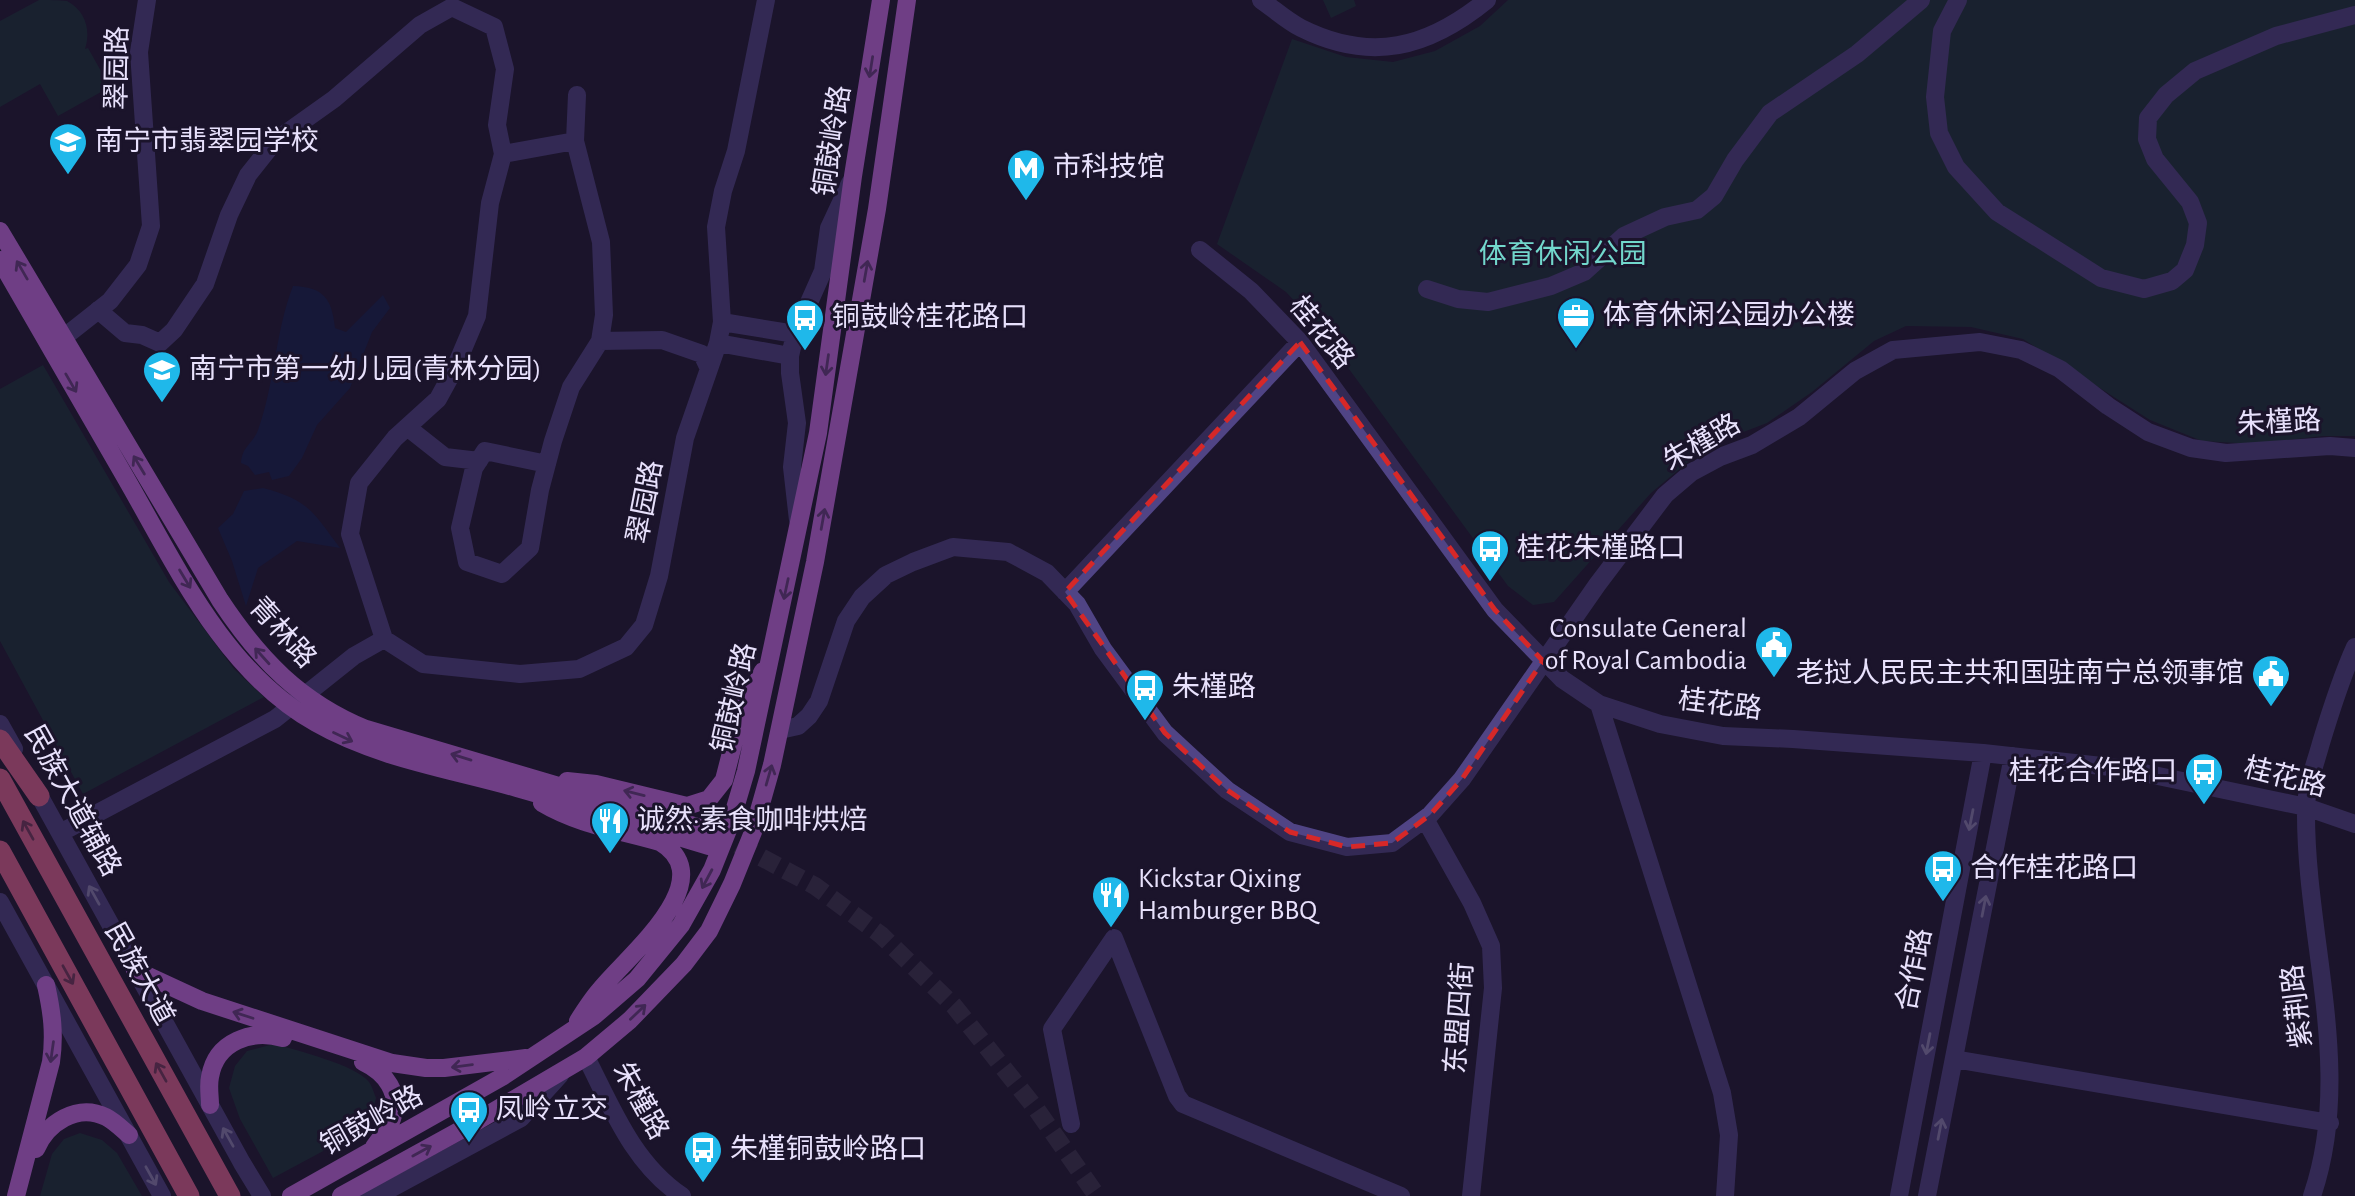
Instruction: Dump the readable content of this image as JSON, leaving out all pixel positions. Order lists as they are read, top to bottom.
{
  "streets": {
    "highway": ["民族大道"],
    "main road": ["铜鼓岭路", "青林路"],
    "street": [
      "翠园路",
      "桂花路",
      "朱槿路",
      "民族大道辅路",
      "合作路",
      "紫荆路",
      "东盟四街"
    ]
  },
  "crossings": [
    ["翠园路", "青林路"],
    ["铜鼓岭路", "朱槿路"],
    ["桂花路", "朱槿路"],
    ["桂花路", "合作路"],
    ["桂花路", "紫荆路"],
    ["朱槿路", "东盟四街"]
  ],
  "parks": ["体育休闲公园"],
  "places": {
    "school or university": ["南宁市翡翠园学校", "南宁市第一幼儿园(青林分园)"],
    "metro station": ["市科技馆"],
    "office": ["体育休闲公园办公楼"],
    "bus stop": [
      "铜鼓岭桂花路口",
      "桂花朱槿路口",
      "朱槿路",
      "桂花合作路口",
      "合作桂花路口",
      "凤岭立交",
      "朱槿铜鼓岭路口"
    ],
    "public building": ["Consulate General of Royal Cambodia", "老挝人民民主共和国驻南宁总领事馆"],
    "restaurant": ["诚然·素食咖啡烘焙", "Kickstar Qixing Hamburger BBQ"]
  }
}
